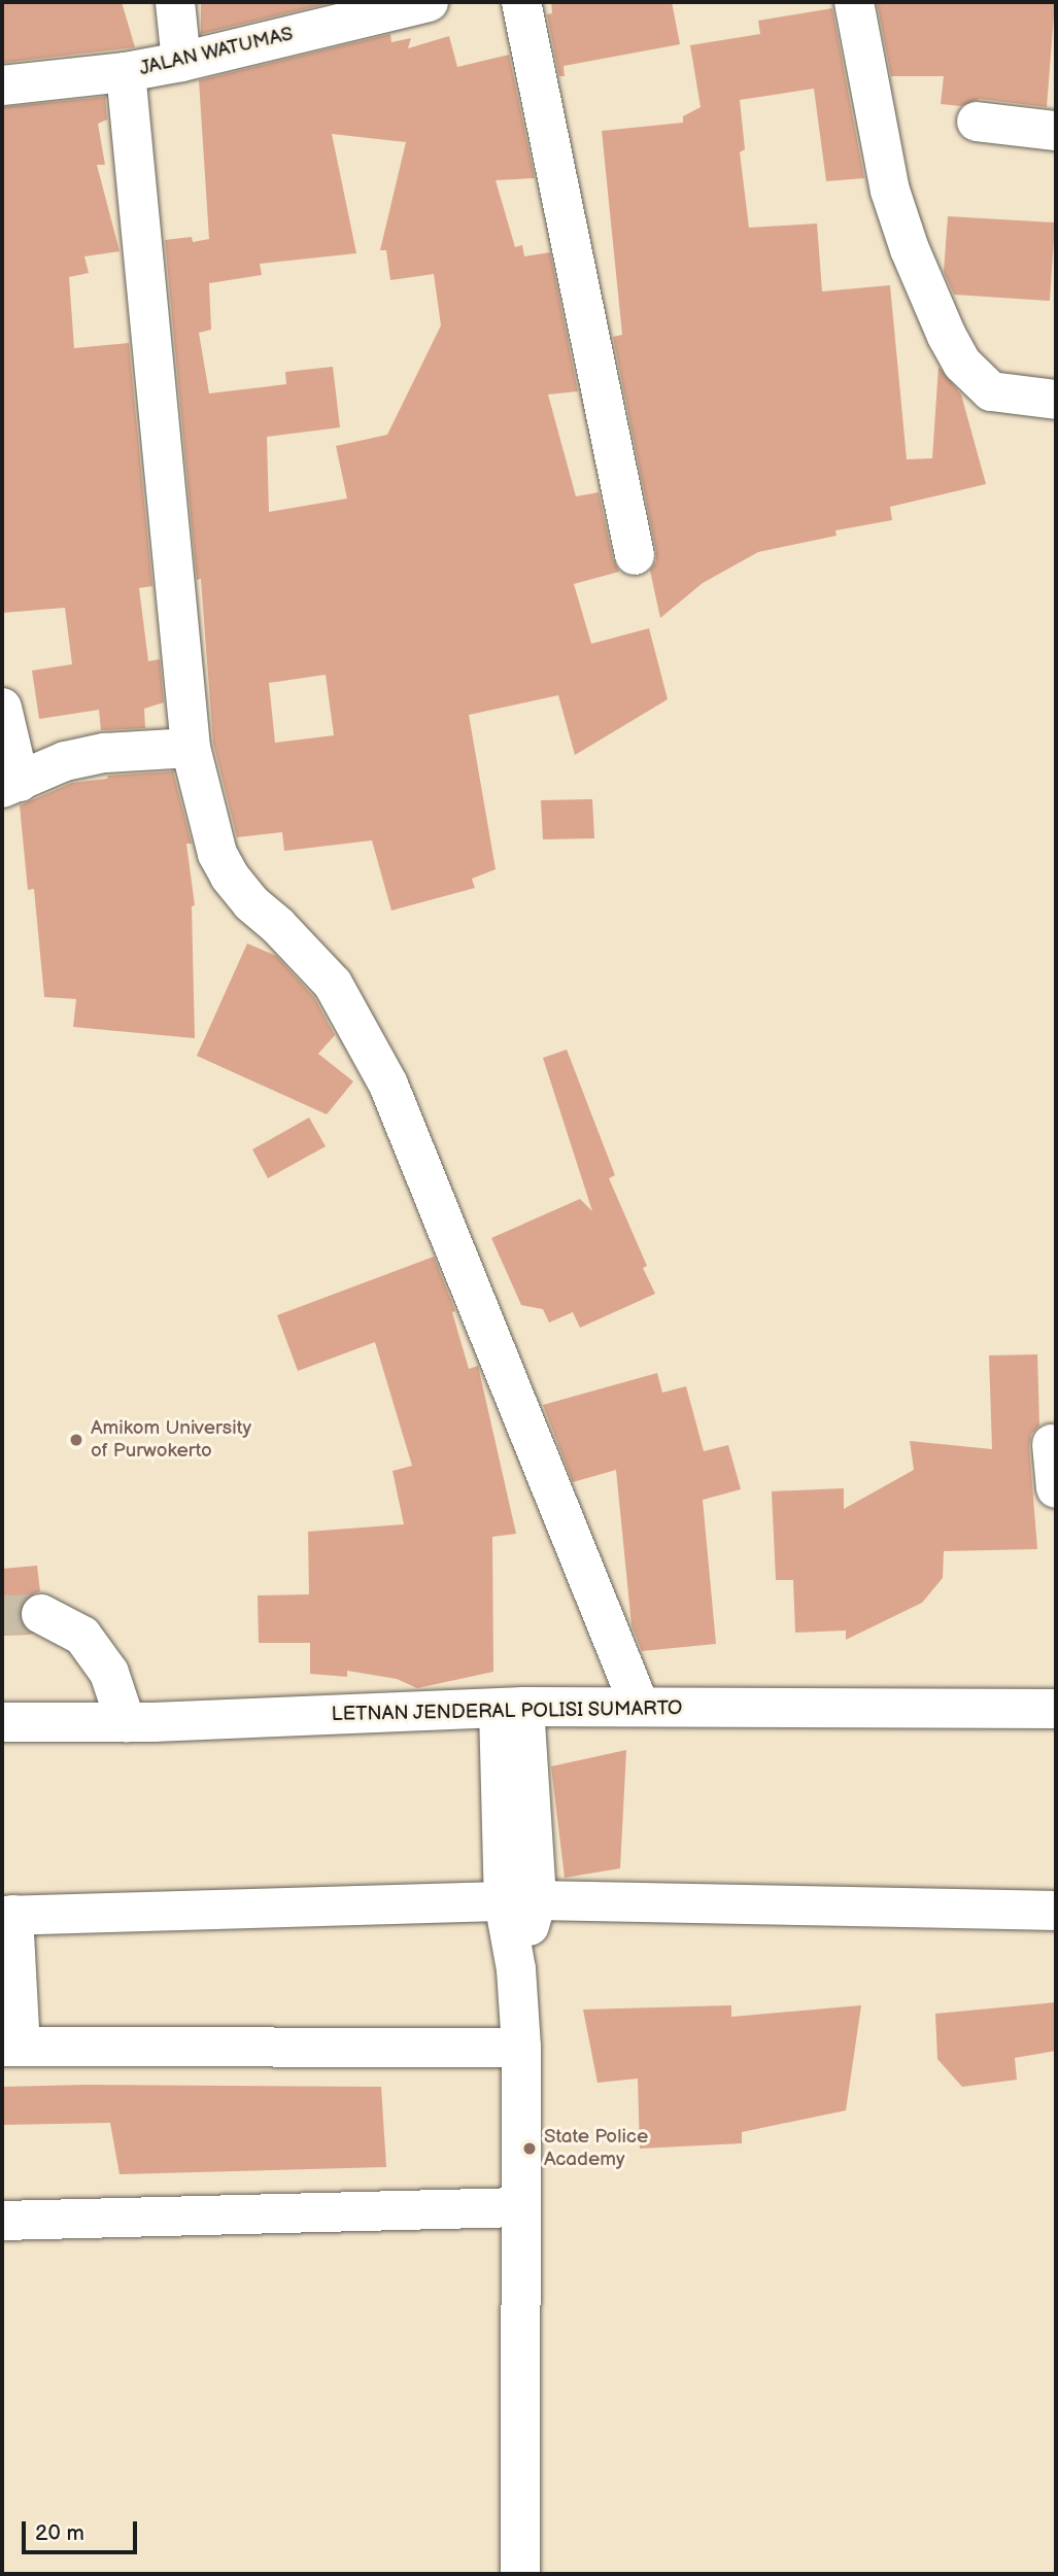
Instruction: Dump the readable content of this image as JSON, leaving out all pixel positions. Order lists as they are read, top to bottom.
{
  "streets": {
    "street": ["JALAN WATUMAS", "LETNAN JENDERAL POLISI SUMARTO"]
  },
  "places": ["Amikom University of Purwokerto", "State Police Academy"],
  "scale_bar": "20 m"
}
